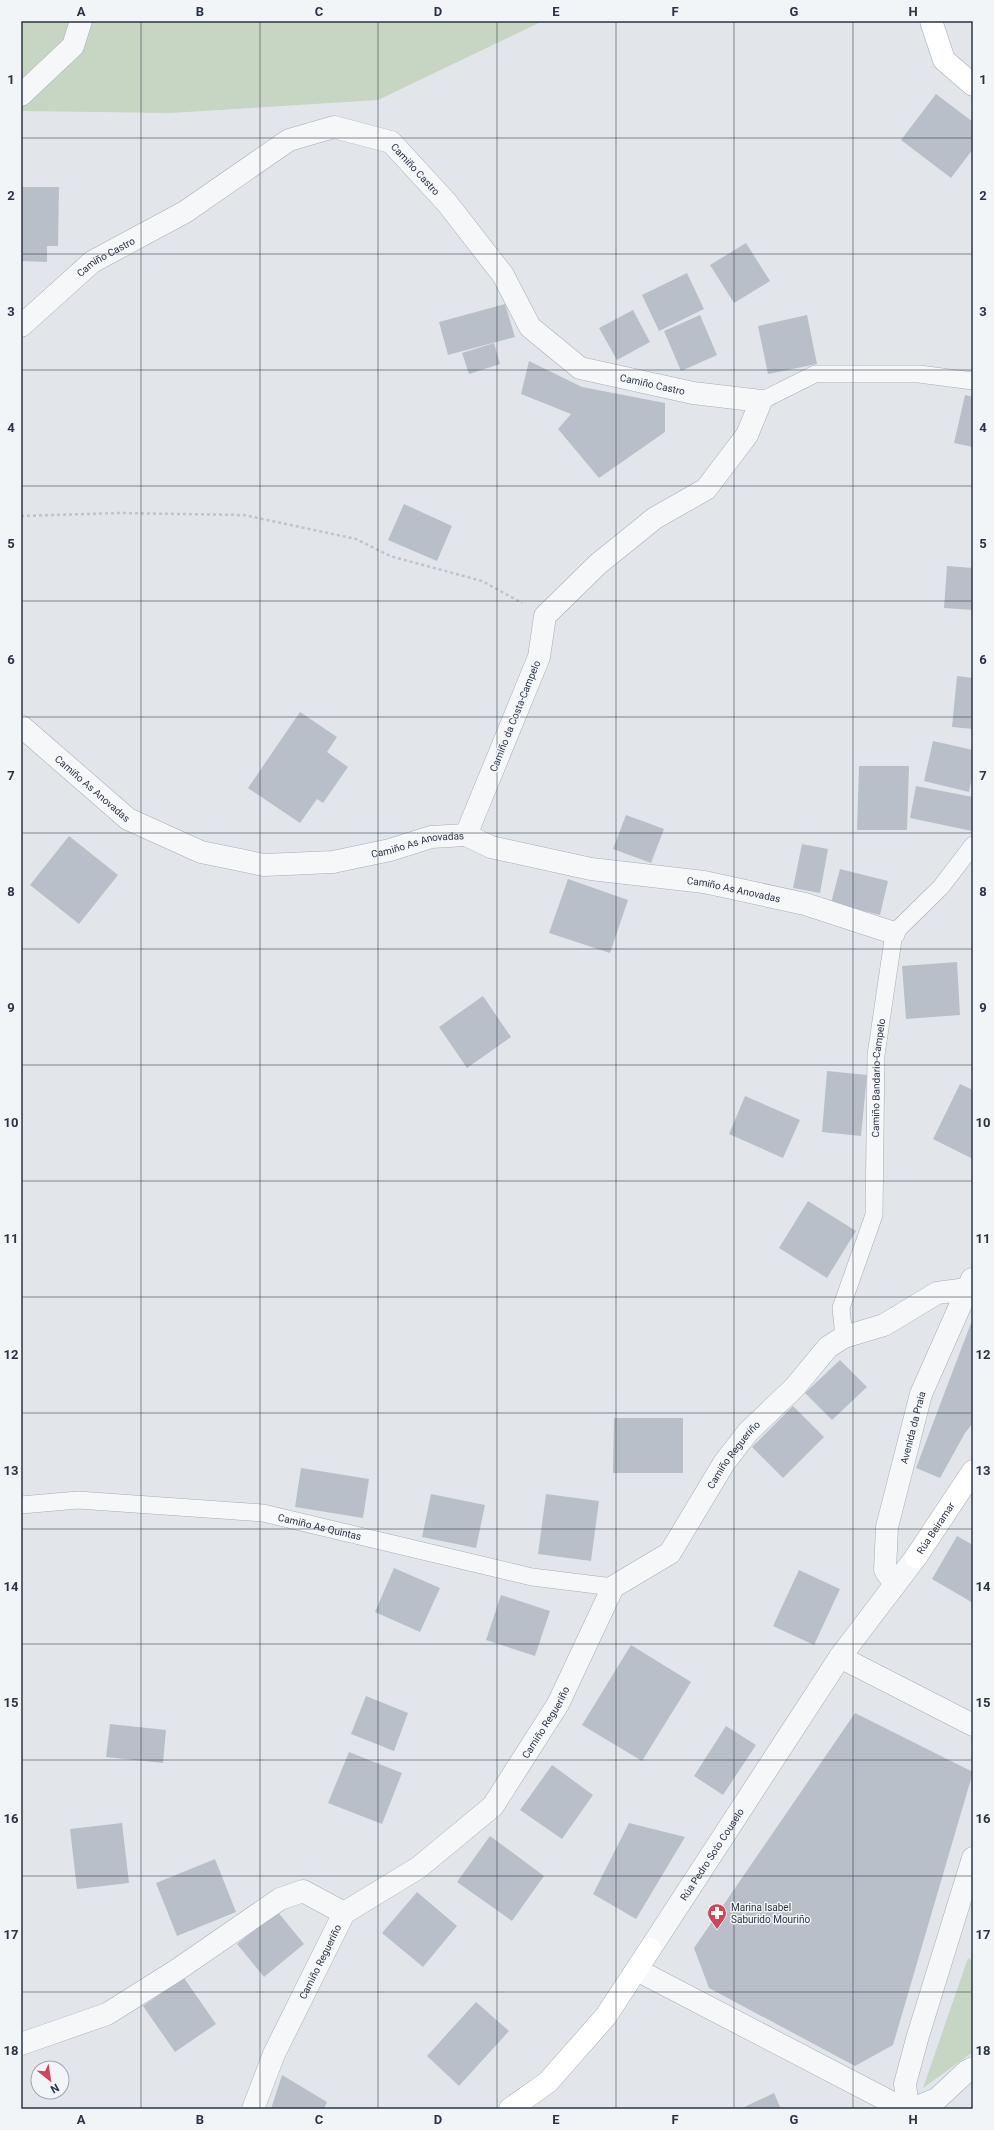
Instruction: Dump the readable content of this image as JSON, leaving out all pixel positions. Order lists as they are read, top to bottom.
{
  "streets": {
    "street": [
      "Camiño Castro",
      "Camiño da Costa-Campelo",
      "Camiño As Anovadas",
      "Avenida da Praia",
      "Camiño Regueriño",
      "Rúa Beiramar",
      "Rúa Pedro Soto Couselo"
    ],
    "lane": ["Camiño Bandario-Campelo", "Camiño As Quintas"]
  },
  "crossings": [
    ["Camiño da Costa-Campelo", "Camiño As Anovadas"],
    ["Camiño As Anovadas", "Camiño Bandario-Campelo"],
    ["Camiño Bandario-Campelo", "Camiño Regueriño"],
    ["Avenida da Praia", "Camiño Regueriño"],
    ["Avenida da Praia", "Rúa Beiramar"],
    ["Avenida da Praia", "Rúa Pedro Soto Couselo"],
    ["Camiño Regueriño", "Camiño As Quintas"],
    ["Rúa Beiramar", "Rúa Pedro Soto Couselo"]
  ],
  "places": {
    "pharmacy": ["Marina Isabel Saburido Mouriño"]
  },
  "north": "bottom right",
  "grid": {
    "columns": [
      "A",
      "B",
      "C",
      "D",
      "E",
      "F",
      "G",
      "H"
    ],
    "rows": [
      "1",
      "2",
      "3",
      "4",
      "5",
      "6",
      "7",
      "8",
      "9",
      "10",
      "11",
      "12",
      "13",
      "14",
      "15",
      "16",
      "17",
      "18"
    ]
  }
}
